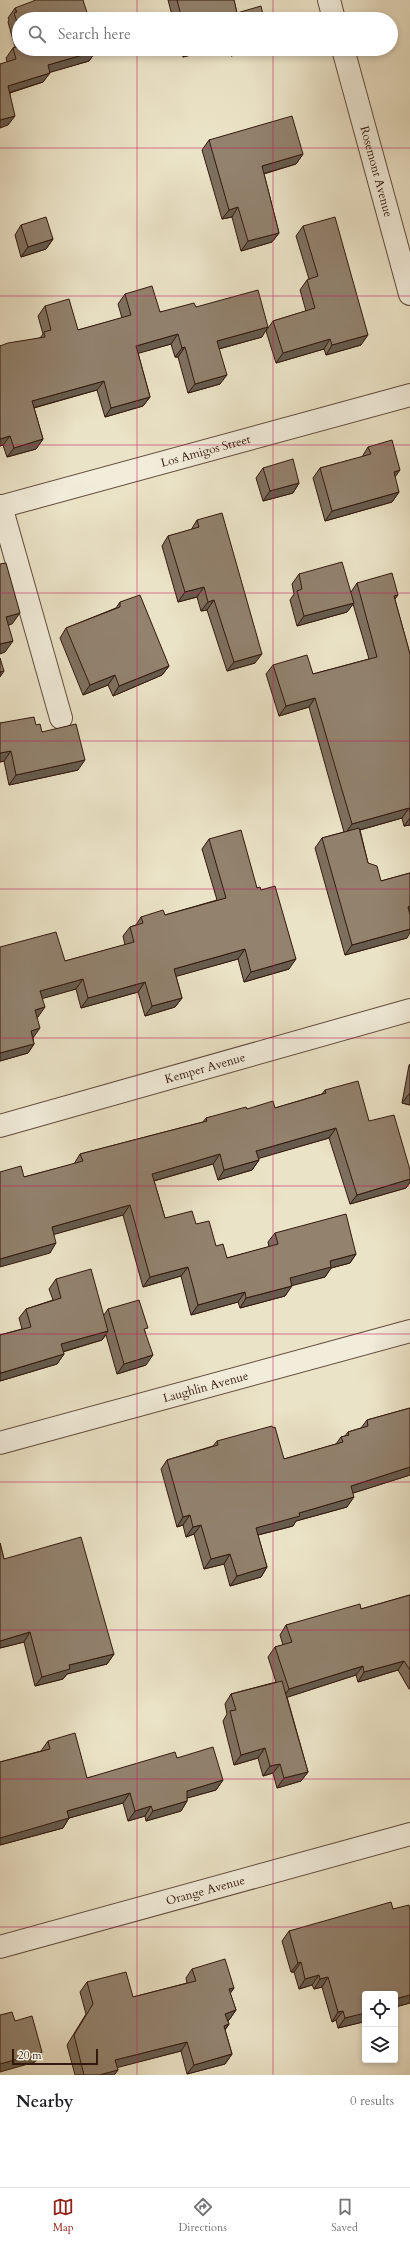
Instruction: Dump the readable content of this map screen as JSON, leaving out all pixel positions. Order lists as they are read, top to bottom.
{
  "streets": {
    "street": [
      "Rosemont Avenue",
      "Los Amigos Street",
      "Kemper Avenue",
      "Laughlin Avenue",
      "Orange Avenue"
    ]
  },
  "scale_bar": "20 m",
  "page": {
    "search": "Search here",
    "scale": "20 m",
    "heading": ["Nearby", "0 results"],
    "nav": ["Map", "Directions", "Saved"]
  }
}
